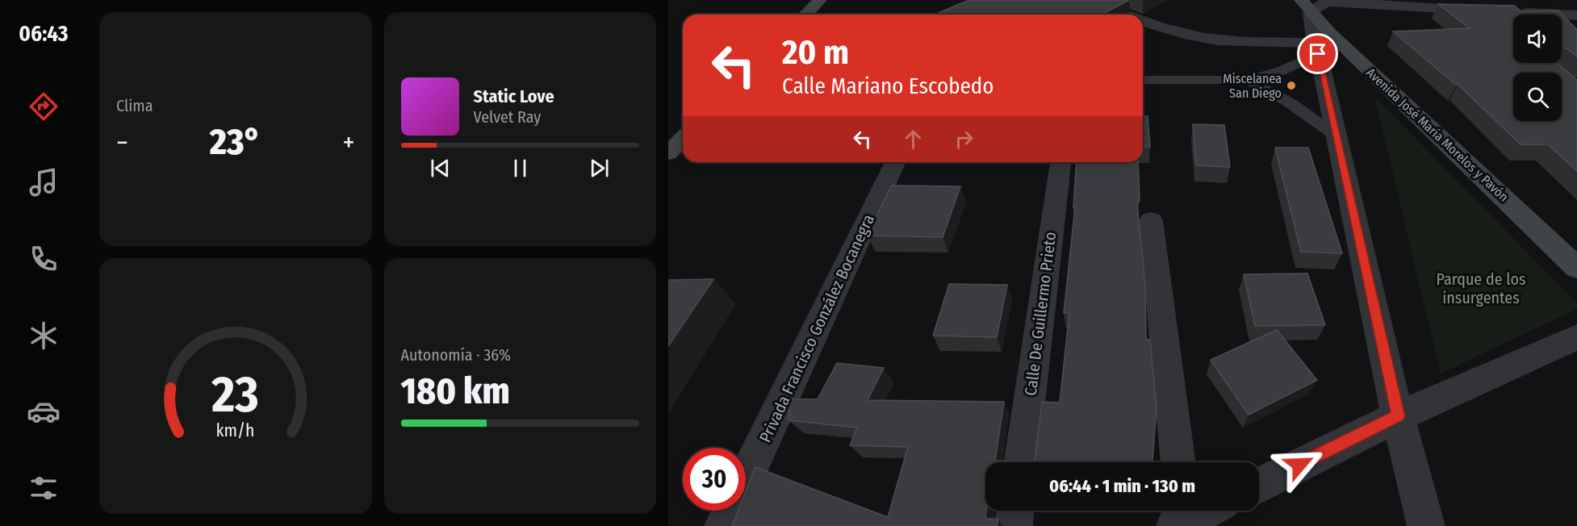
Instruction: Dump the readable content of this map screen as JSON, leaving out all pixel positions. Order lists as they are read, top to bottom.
{
  "streets": {
    "main road": ["Avenida José María Morelos y Pavón"],
    "street": ["Calle De Guillermo Prieto", "Privada Francisco González Bocanegra"]
  },
  "parks": ["Parque de los insurgentes"],
  "places": ["Miscelanea San Diego"],
  "page": {
    "tabs": "06:43",
    "tile": [
      "Clima",
      ["Autonomía · 36%", "180 km"]
    ],
    "turn": ["20 m", "Calle Mariano Escobedo"],
    "song": ["Static Love", "Velvet Ray"],
    "heat": ["−", "23°", "+"],
    "limit": "30",
    "trip": "06:44 · 1 min · 130 m",
    "gauge": ["23", "km/h"]
  }
}
